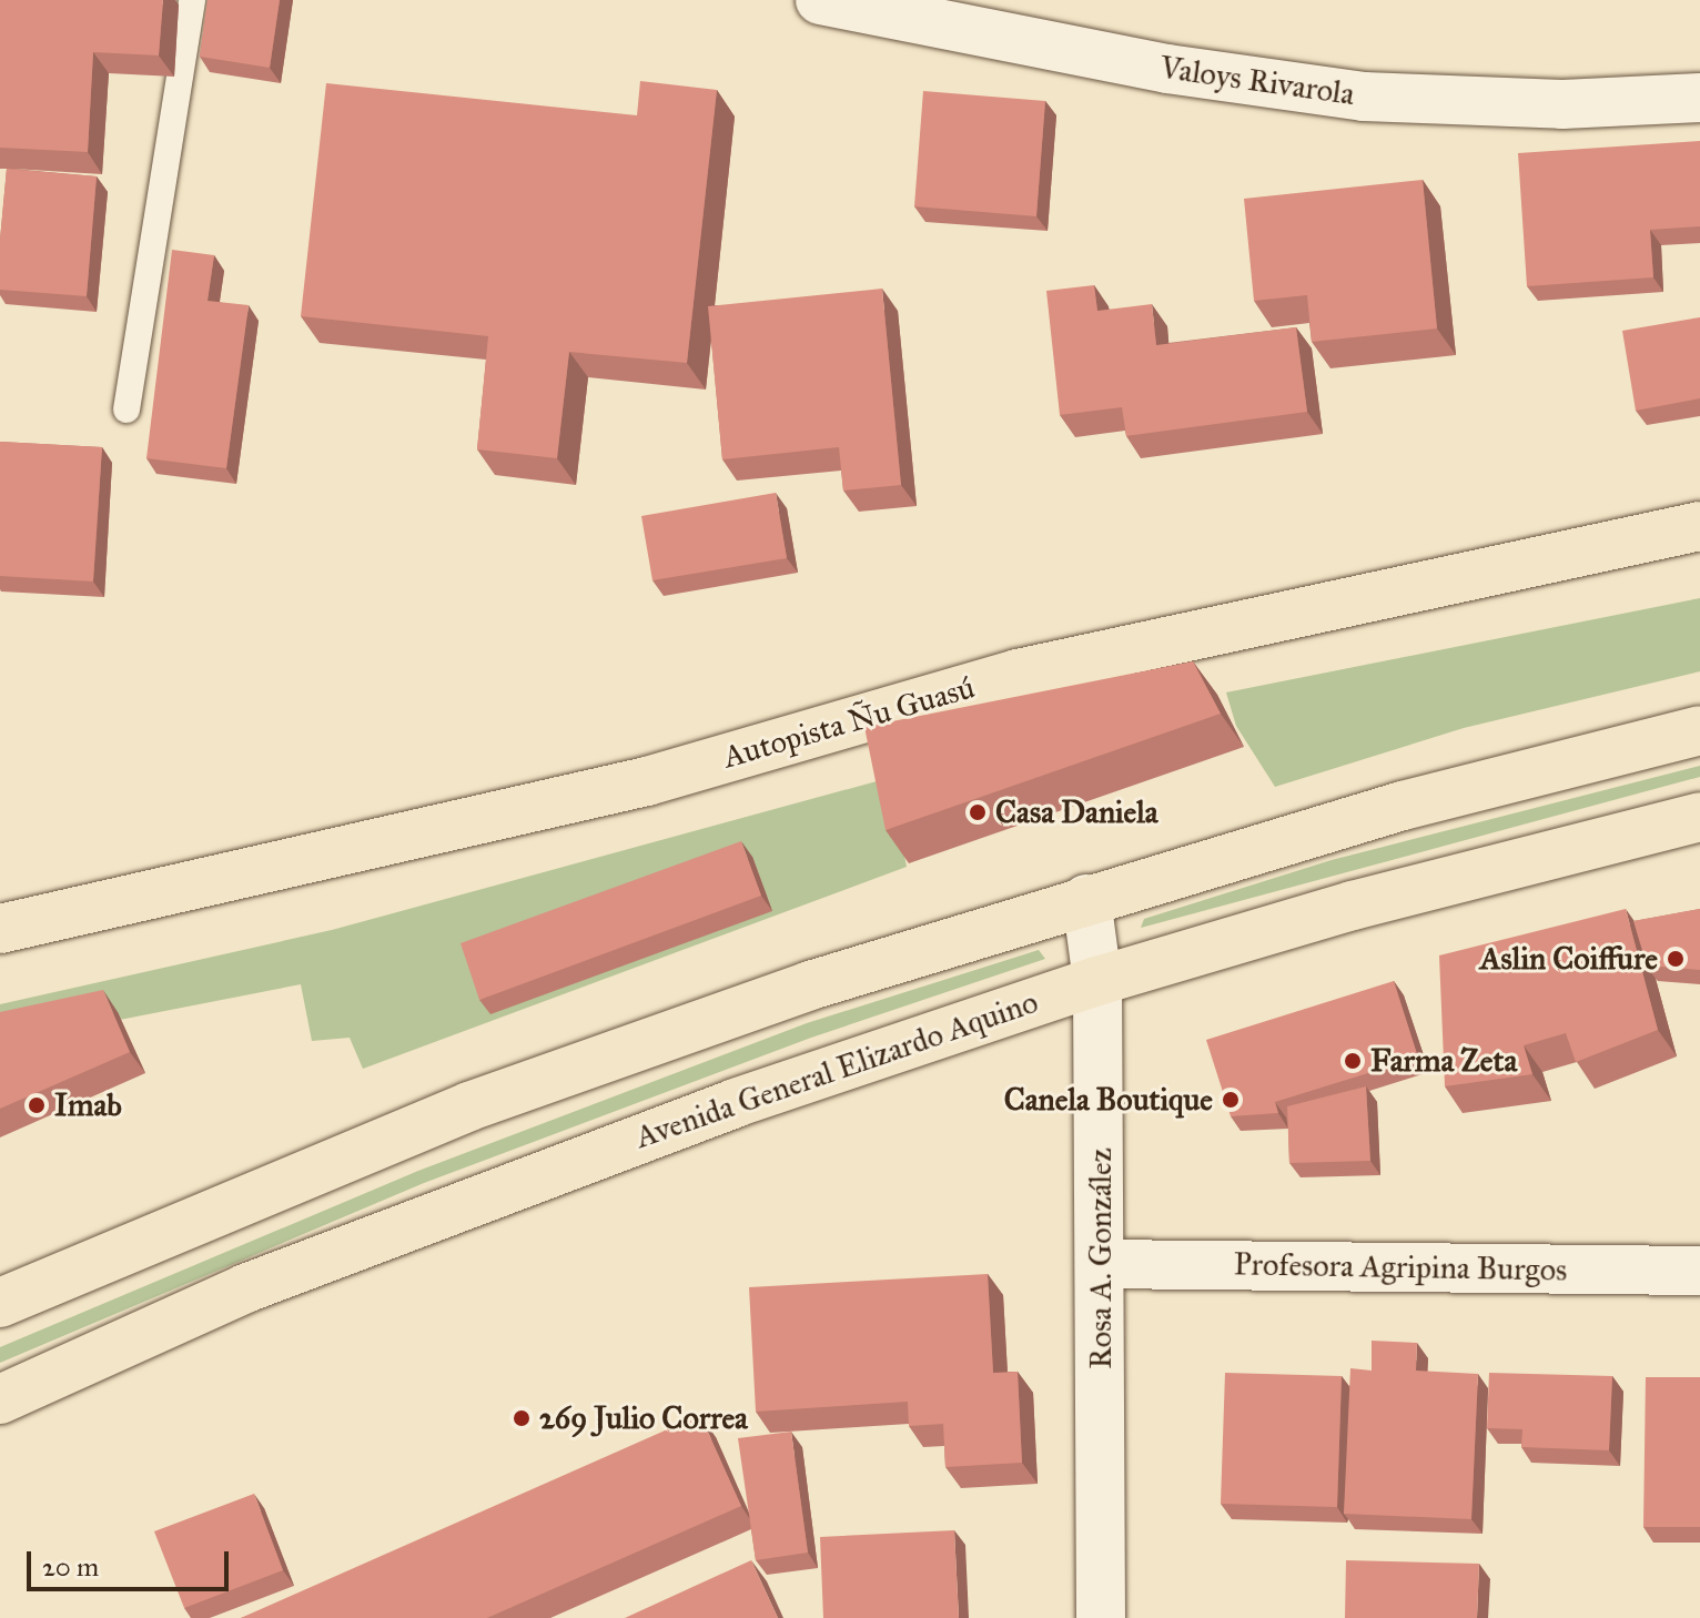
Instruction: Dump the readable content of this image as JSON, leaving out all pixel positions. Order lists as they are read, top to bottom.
{
  "streets": {
    "main road": ["Autopista Ñu Guasú", "Avenida General Elizardo Aquino"],
    "street": ["Valoys Rivarola", "Rosa A. González", "Profesora Agripina Burgos"]
  },
  "crossings": [
    ["Avenida General Elizardo Aquino", "Rosa A. González"],
    ["Rosa A. González", "Profesora Agripina Burgos"]
  ],
  "places": [
    "Casa Daniela",
    "Aslin Coiffure",
    "Farma Zeta",
    "Canela Boutique",
    "Imab",
    "269 Julio Correa"
  ],
  "scale_bar": "20 m"
}
